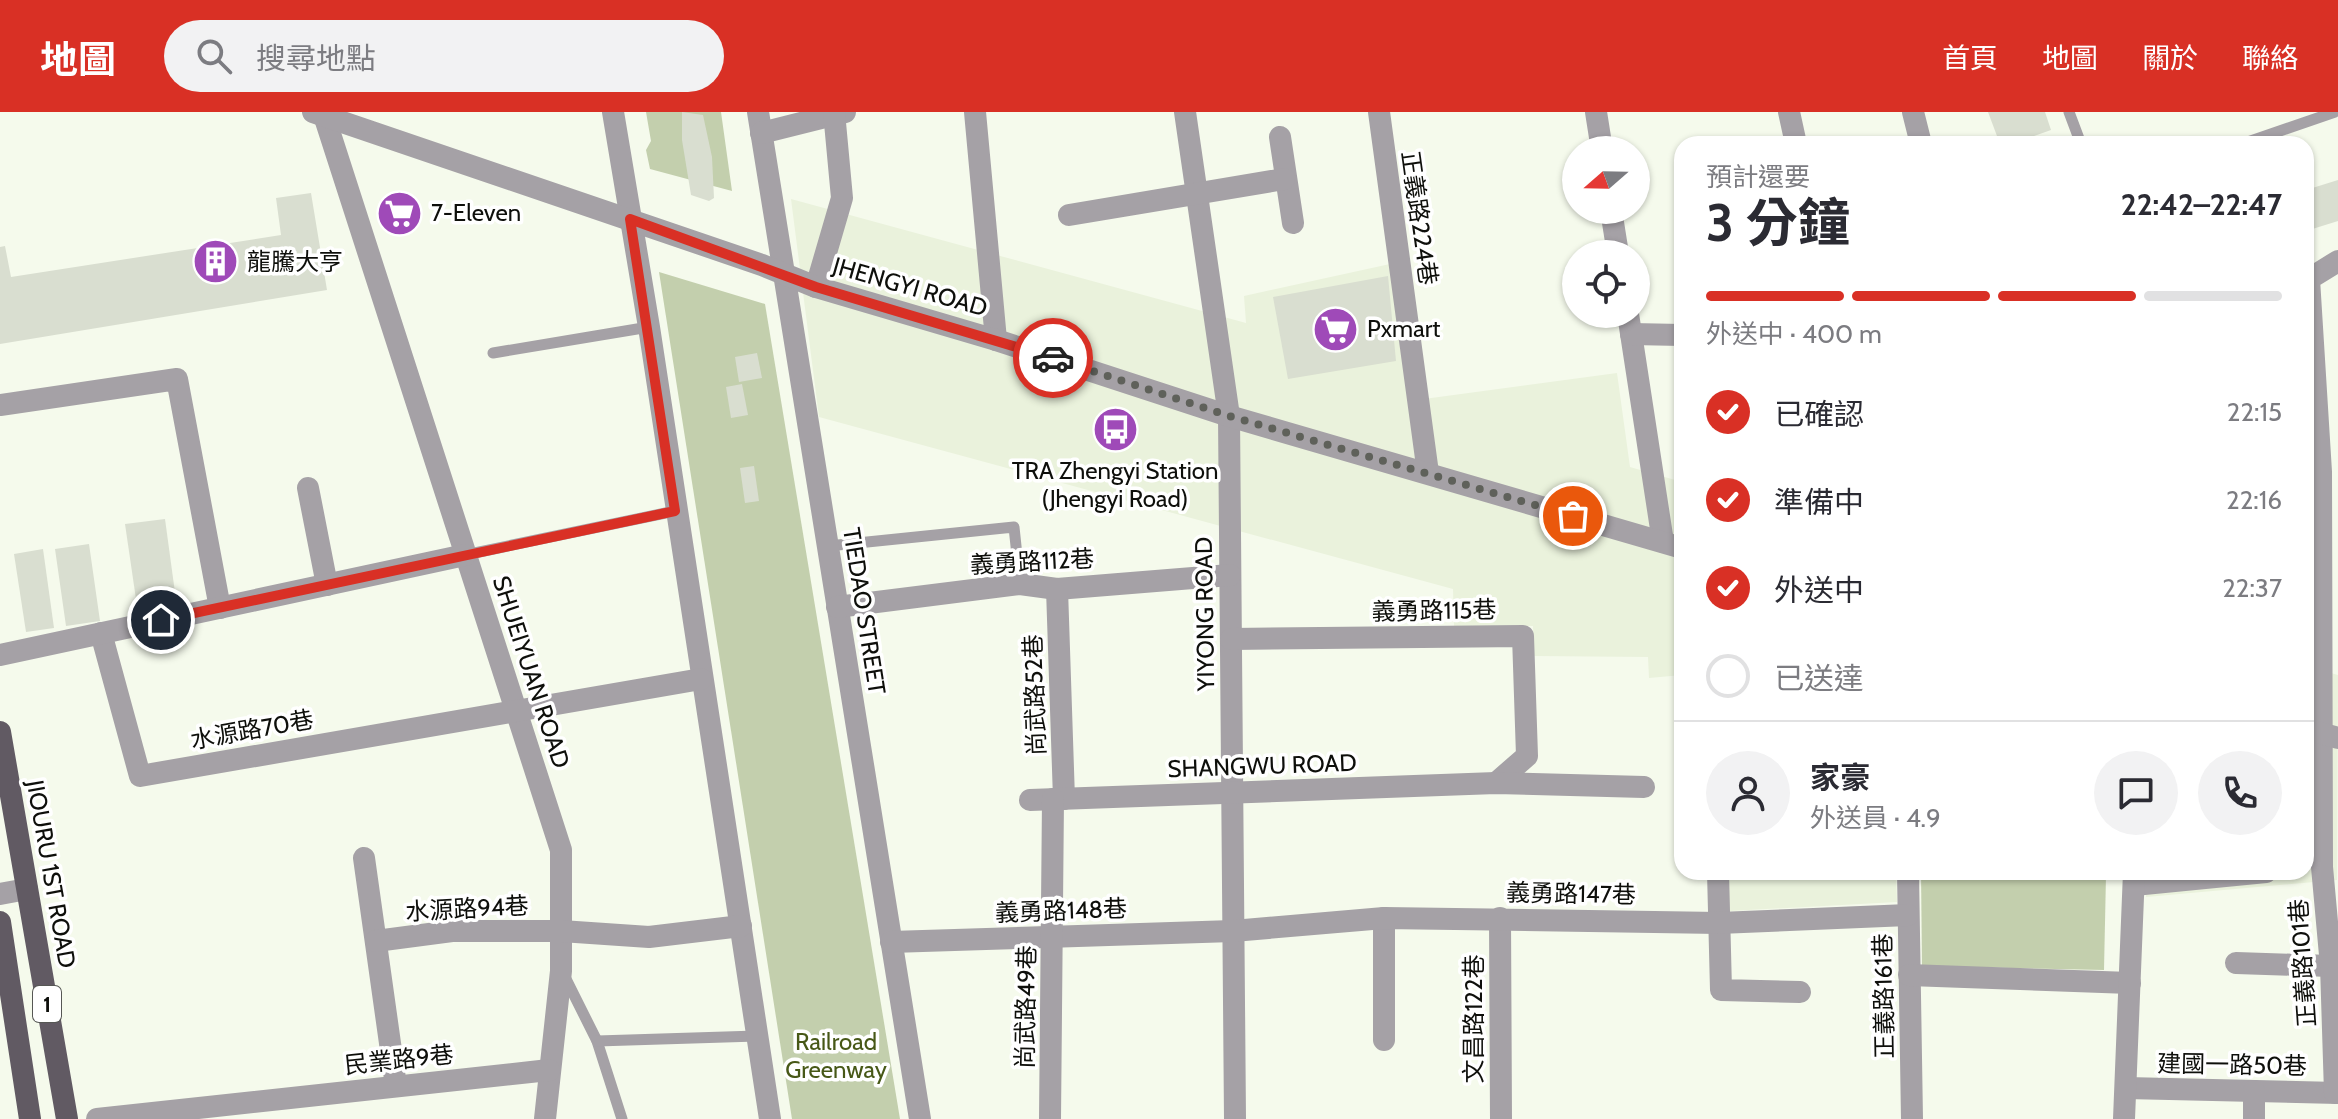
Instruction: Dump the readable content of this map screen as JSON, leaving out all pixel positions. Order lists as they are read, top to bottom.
{
  "streets": {
    "main road": ["JIOURU 1ST ROAD", "1"],
    "street": [
      "正義路224巷",
      "JHENGYI ROAD",
      "義勇路112巷",
      "TIEDAO STREET",
      "義勇路115巷",
      "YIYONG ROAD",
      "SHUEIYUAN ROAD",
      "尚武路52巷",
      "水源路70巷",
      "SHANGWU ROAD",
      "義勇路147巷",
      "水源路94巷",
      "義勇路148巷",
      "正義路101巷",
      "正義路161巷",
      "尚武路49巷",
      "文昌路122巷",
      "民業路9巷",
      "建國一路50巷"
    ]
  },
  "crossings": [
    ["正義路224巷", "JHENGYI ROAD"],
    ["JHENGYI ROAD", "TIEDAO STREET"],
    ["JHENGYI ROAD", "YIYONG ROAD"],
    ["JHENGYI ROAD", "SHUEIYUAN ROAD"],
    ["義勇路112巷", "TIEDAO STREET"],
    ["義勇路112巷", "YIYONG ROAD"],
    ["義勇路112巷", "尚武路52巷"],
    ["TIEDAO STREET", "義勇路148巷"],
    ["義勇路115巷", "YIYONG ROAD"],
    ["義勇路115巷", "SHANGWU ROAD"],
    ["YIYONG ROAD", "SHANGWU ROAD"],
    ["YIYONG ROAD", "義勇路147巷"],
    ["YIYONG ROAD", "義勇路148巷"],
    ["SHUEIYUAN ROAD", "水源路70巷"],
    ["SHUEIYUAN ROAD", "水源路94巷"],
    ["SHUEIYUAN ROAD", "民業路9巷"],
    ["尚武路52巷", "SHANGWU ROAD"],
    ["尚武路52巷", "尚武路49巷"],
    ["SHANGWU ROAD", "尚武路49巷"],
    ["義勇路147巷", "義勇路148巷"],
    ["義勇路147巷", "正義路161巷"],
    ["義勇路147巷", "文昌路122巷"],
    ["義勇路148巷", "尚武路49巷"],
    ["正義路101巷", "建國一路50巷"]
  ],
  "parks": ["Railroad Greenway"],
  "places": {
    "supermarket": ["7-Eleven", "Pxmart"],
    "building": ["龍騰大亨"],
    "bus stop": ["TRA Zhengyi Station (Jhengyi Road)"]
  },
  "north": "left",
  "page": {
    "header": "地圖",
    "search": "搜尋地點",
    "nav": [
      "首頁",
      "地圖",
      "關於",
      "聯絡"
    ],
    "heading": ["3 分鐘", "預計還要", "22:42–22:47"],
    "panel": ["家豪", "外送員 · 4.9"],
    "bar": "外送中 · 400 m",
    "list": [
      ["已確認", "22:15"],
      ["準備中", "22:16"],
      ["外送中", "22:37"],
      "已送達"
    ]
  }
}
